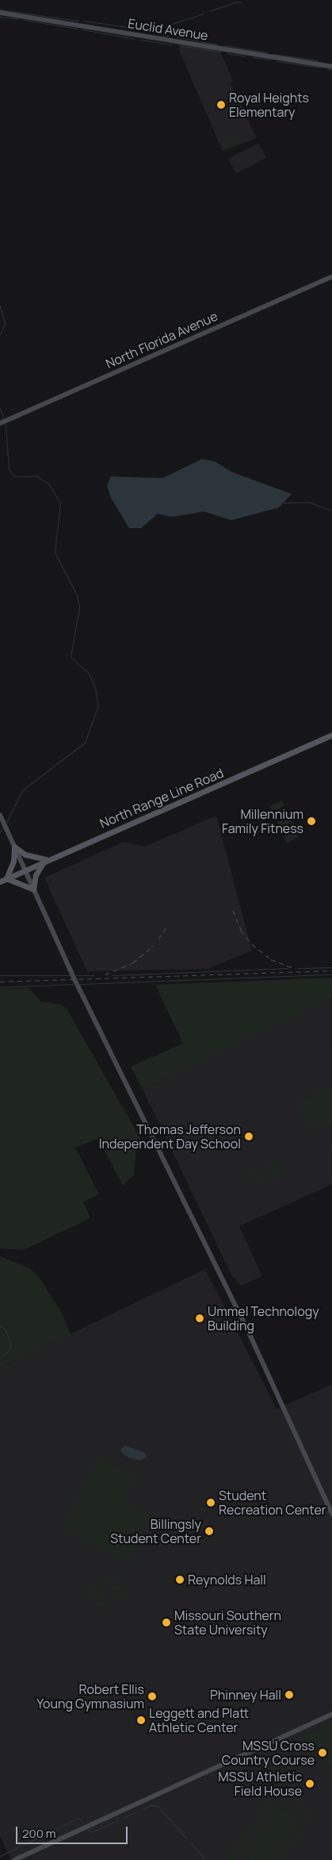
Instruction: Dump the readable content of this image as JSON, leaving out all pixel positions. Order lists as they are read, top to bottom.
{
  "streets": {
    "main road": ["Euclid Avenue", "North Florida Avenue", "North Range Line Road"]
  },
  "places": [
    "Royal Heights Elementary",
    "Millennium Family Fitness",
    "Thomas Jefferson Independent Day School",
    "Ummel Technology Building",
    "Student Recreation Center",
    "Billingsly Student Center",
    "Reynolds Hall",
    "Missouri Southern State University",
    "Phinney Hall",
    "Robert Ellis Young Gymnasium",
    "Leggett and Platt Athletic Center",
    "MSSU Cross Country Course",
    "MSSU Athletic Field House"
  ],
  "scale_bar": "200 m"
}
